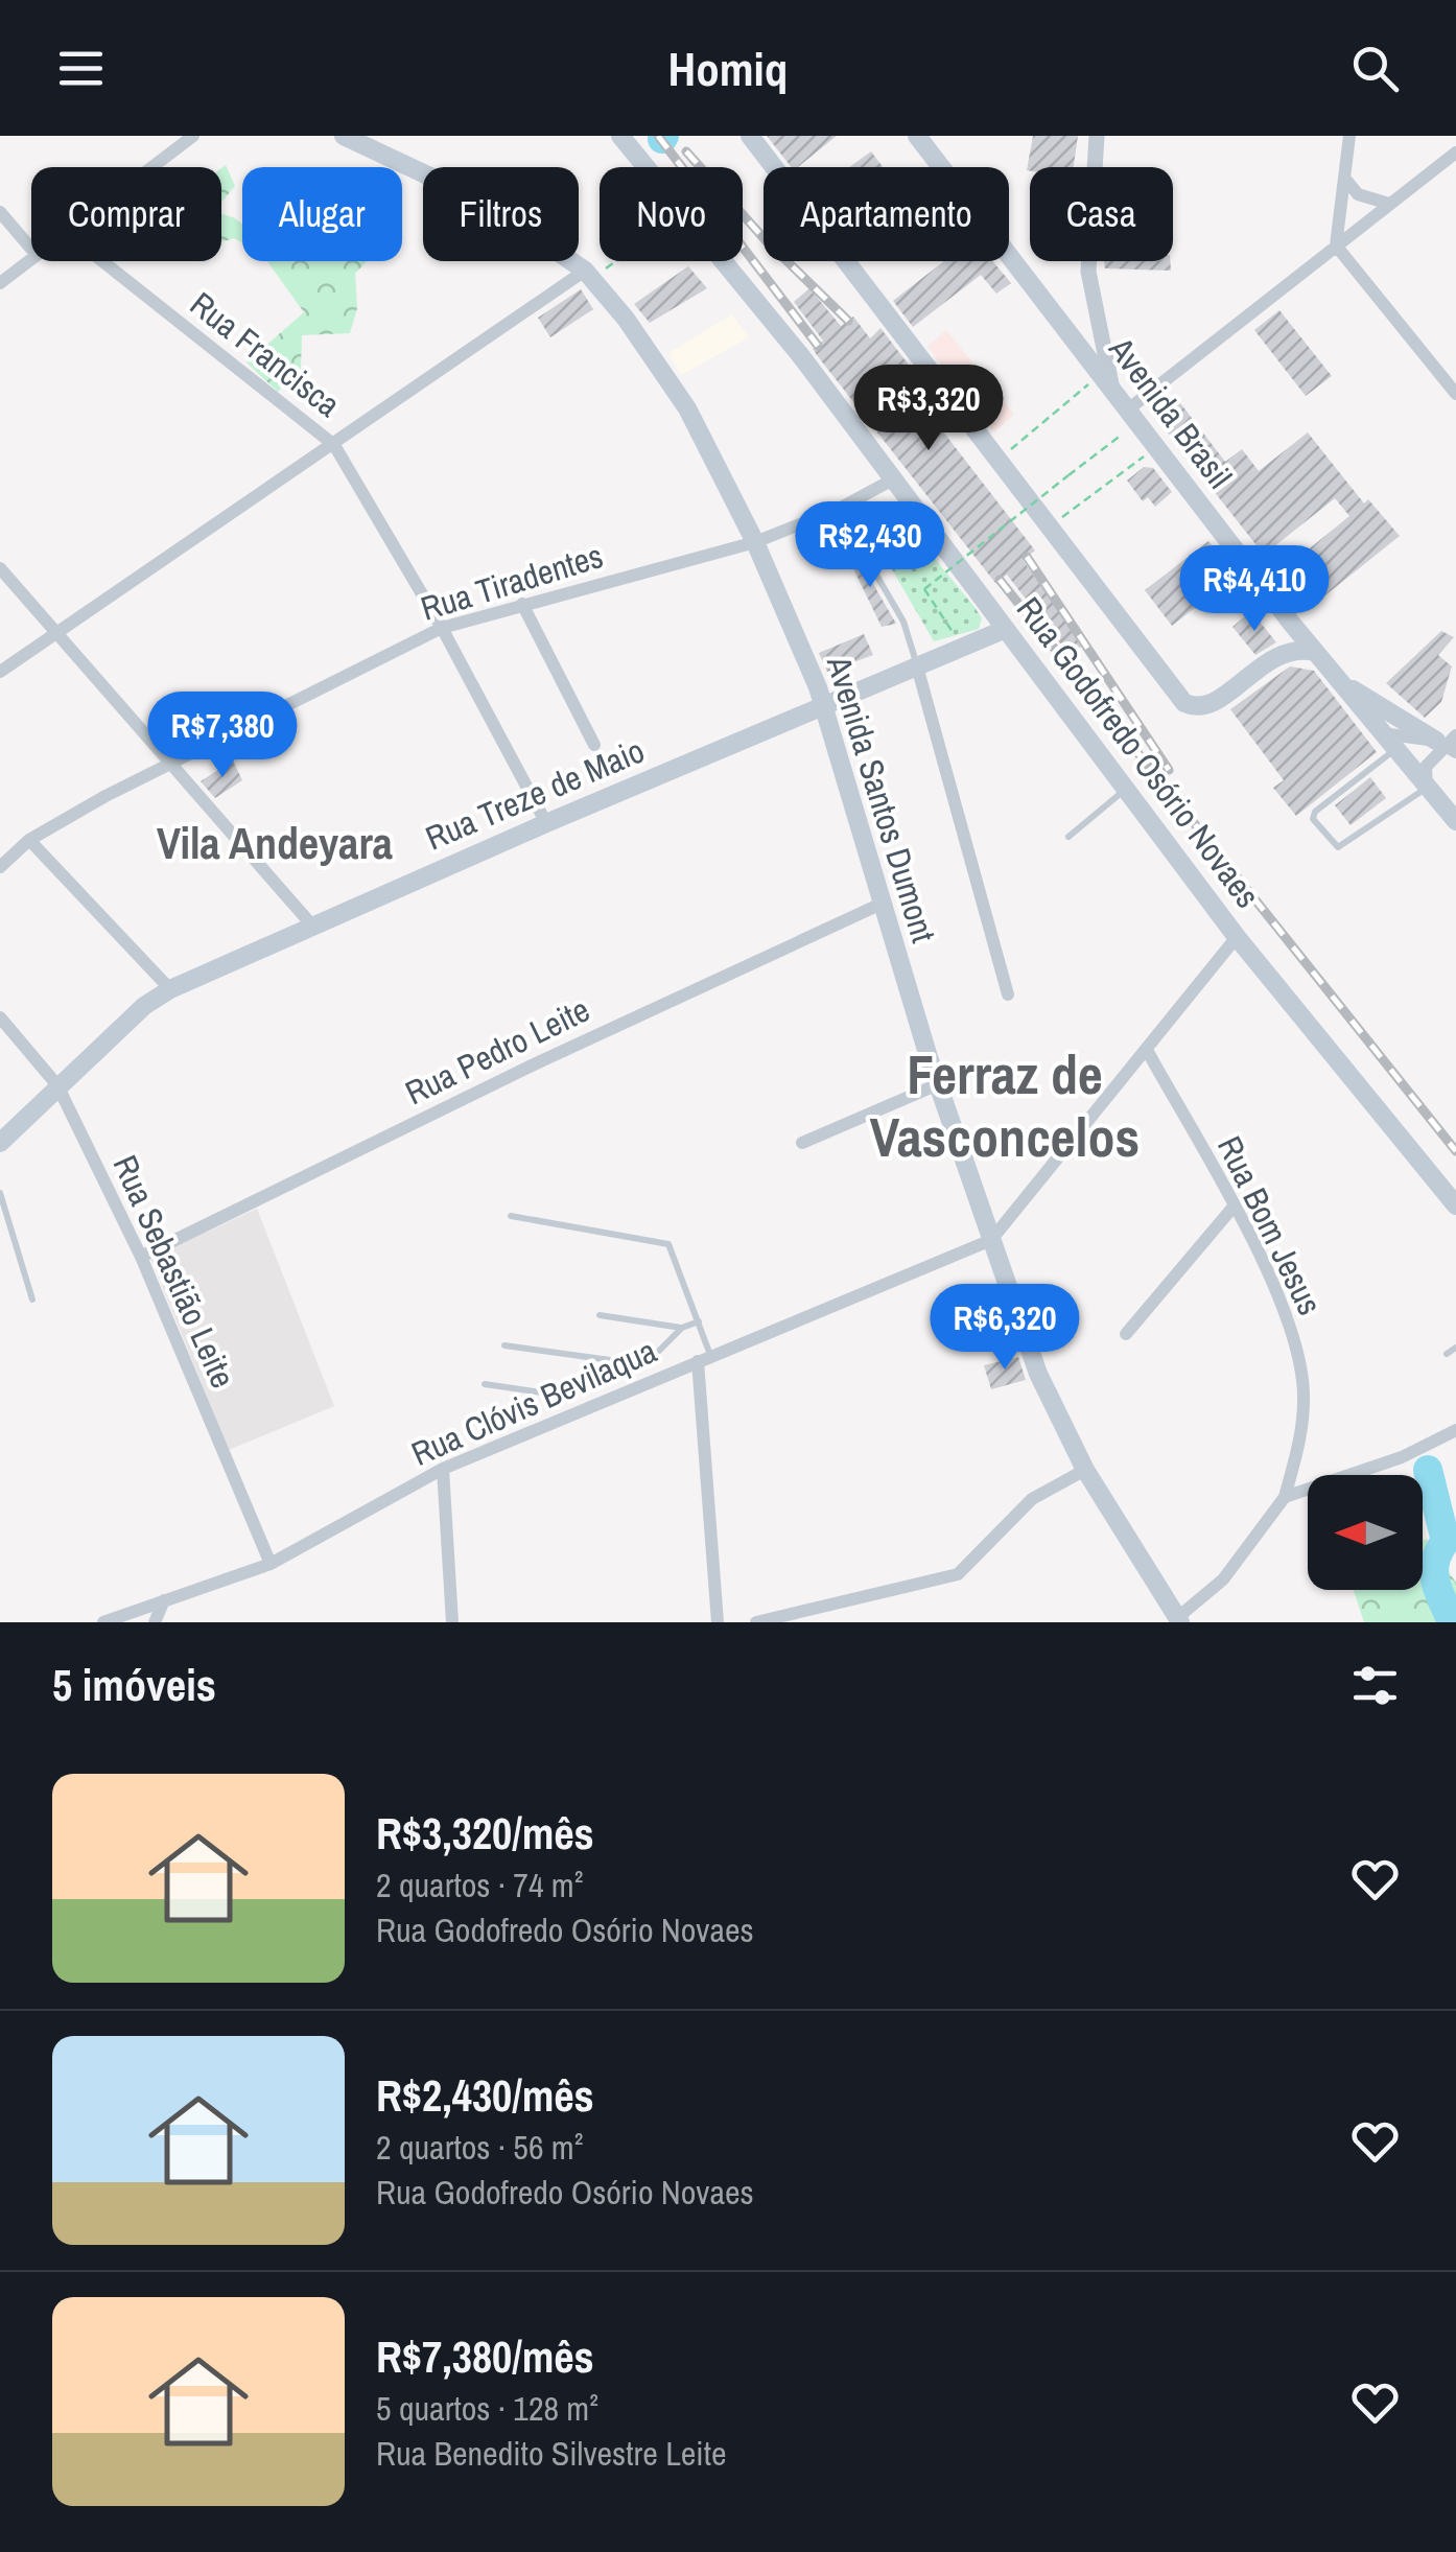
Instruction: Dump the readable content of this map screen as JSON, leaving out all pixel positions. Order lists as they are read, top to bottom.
{
  "streets": {
    "main road": [
      "Avenida Brasil",
      "Rua Godofredo Osório Novaes",
      "Rua Treze de Maio",
      "Avenida Santos Dumont"
    ],
    "street": [
      "Rua Francisca",
      "Rua Tiradentes",
      "Rua Pedro Leite",
      "Rua Bom Jesus",
      "Rua Sebastião Leite",
      "Rua Clóvis Bevilaqua"
    ]
  },
  "crossings": [
    ["Rua Francisca", "Rua Tiradentes"],
    ["Rua Francisca", "Rua Treze de Maio"],
    ["Rua Tiradentes", "Rua Godofredo Osório Novaes"],
    ["Rua Tiradentes", "Avenida Santos Dumont"],
    ["Rua Godofredo Osório Novaes", "Rua Treze de Maio"],
    ["Rua Treze de Maio", "Avenida Santos Dumont"],
    ["Rua Treze de Maio", "Rua Sebastião Leite"],
    ["Avenida Santos Dumont", "Rua Pedro Leite"],
    ["Avenida Santos Dumont", "Rua Clóvis Bevilaqua"],
    ["Rua Pedro Leite", "Rua Sebastião Leite"],
    ["Rua Sebastião Leite", "Rua Clóvis Bevilaqua"]
  ],
  "districts": ["Vila Andeyara", "Ferraz de Vasconcelos"],
  "north": "left",
  "page": {
    "header": "Homiq",
    "chip": [
      "Comprar",
      "Alugar",
      "Filtros",
      "Novo",
      "Apartamento",
      "Casa"
    ],
    "price": [
      "R$3,320",
      "R$2,430",
      "R$4,410",
      "R$7,380",
      "R$6,320"
    ],
    "heading": "5 imóveis",
    "list": [
      {
        "name": "R$3,320/mês",
        "note": "2 quartos · 74 m² · Rua Godofredo Osório Novaes"
      },
      {
        "name": "R$2,430/mês",
        "note": "2 quartos · 56 m² · Rua Godofredo Osório Novaes"
      },
      {
        "name": "R$7,380/mês",
        "note": "5 quartos · 128 m² · Rua Benedito Silvestre Leite"
      }
    ]
  }
}
